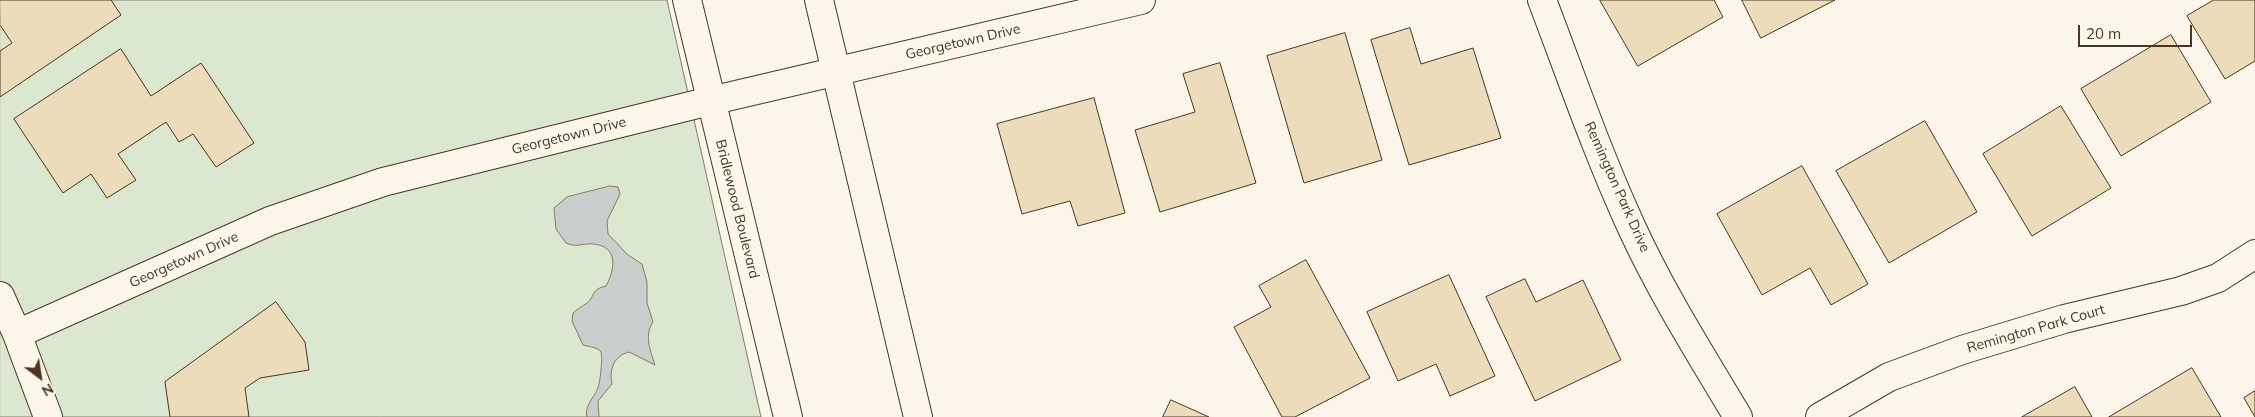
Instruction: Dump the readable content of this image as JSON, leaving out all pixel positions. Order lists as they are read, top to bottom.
{
  "streets": {
    "street": [
      "Georgetown Drive",
      "Remington Park Drive",
      "Bridlewood Boulevard",
      "Remington Park Court"
    ]
  },
  "crossings": [
    ["Georgetown Drive", "Bridlewood Boulevard"]
  ],
  "scale_bar": "20 m",
  "north": "bottom right"
}
